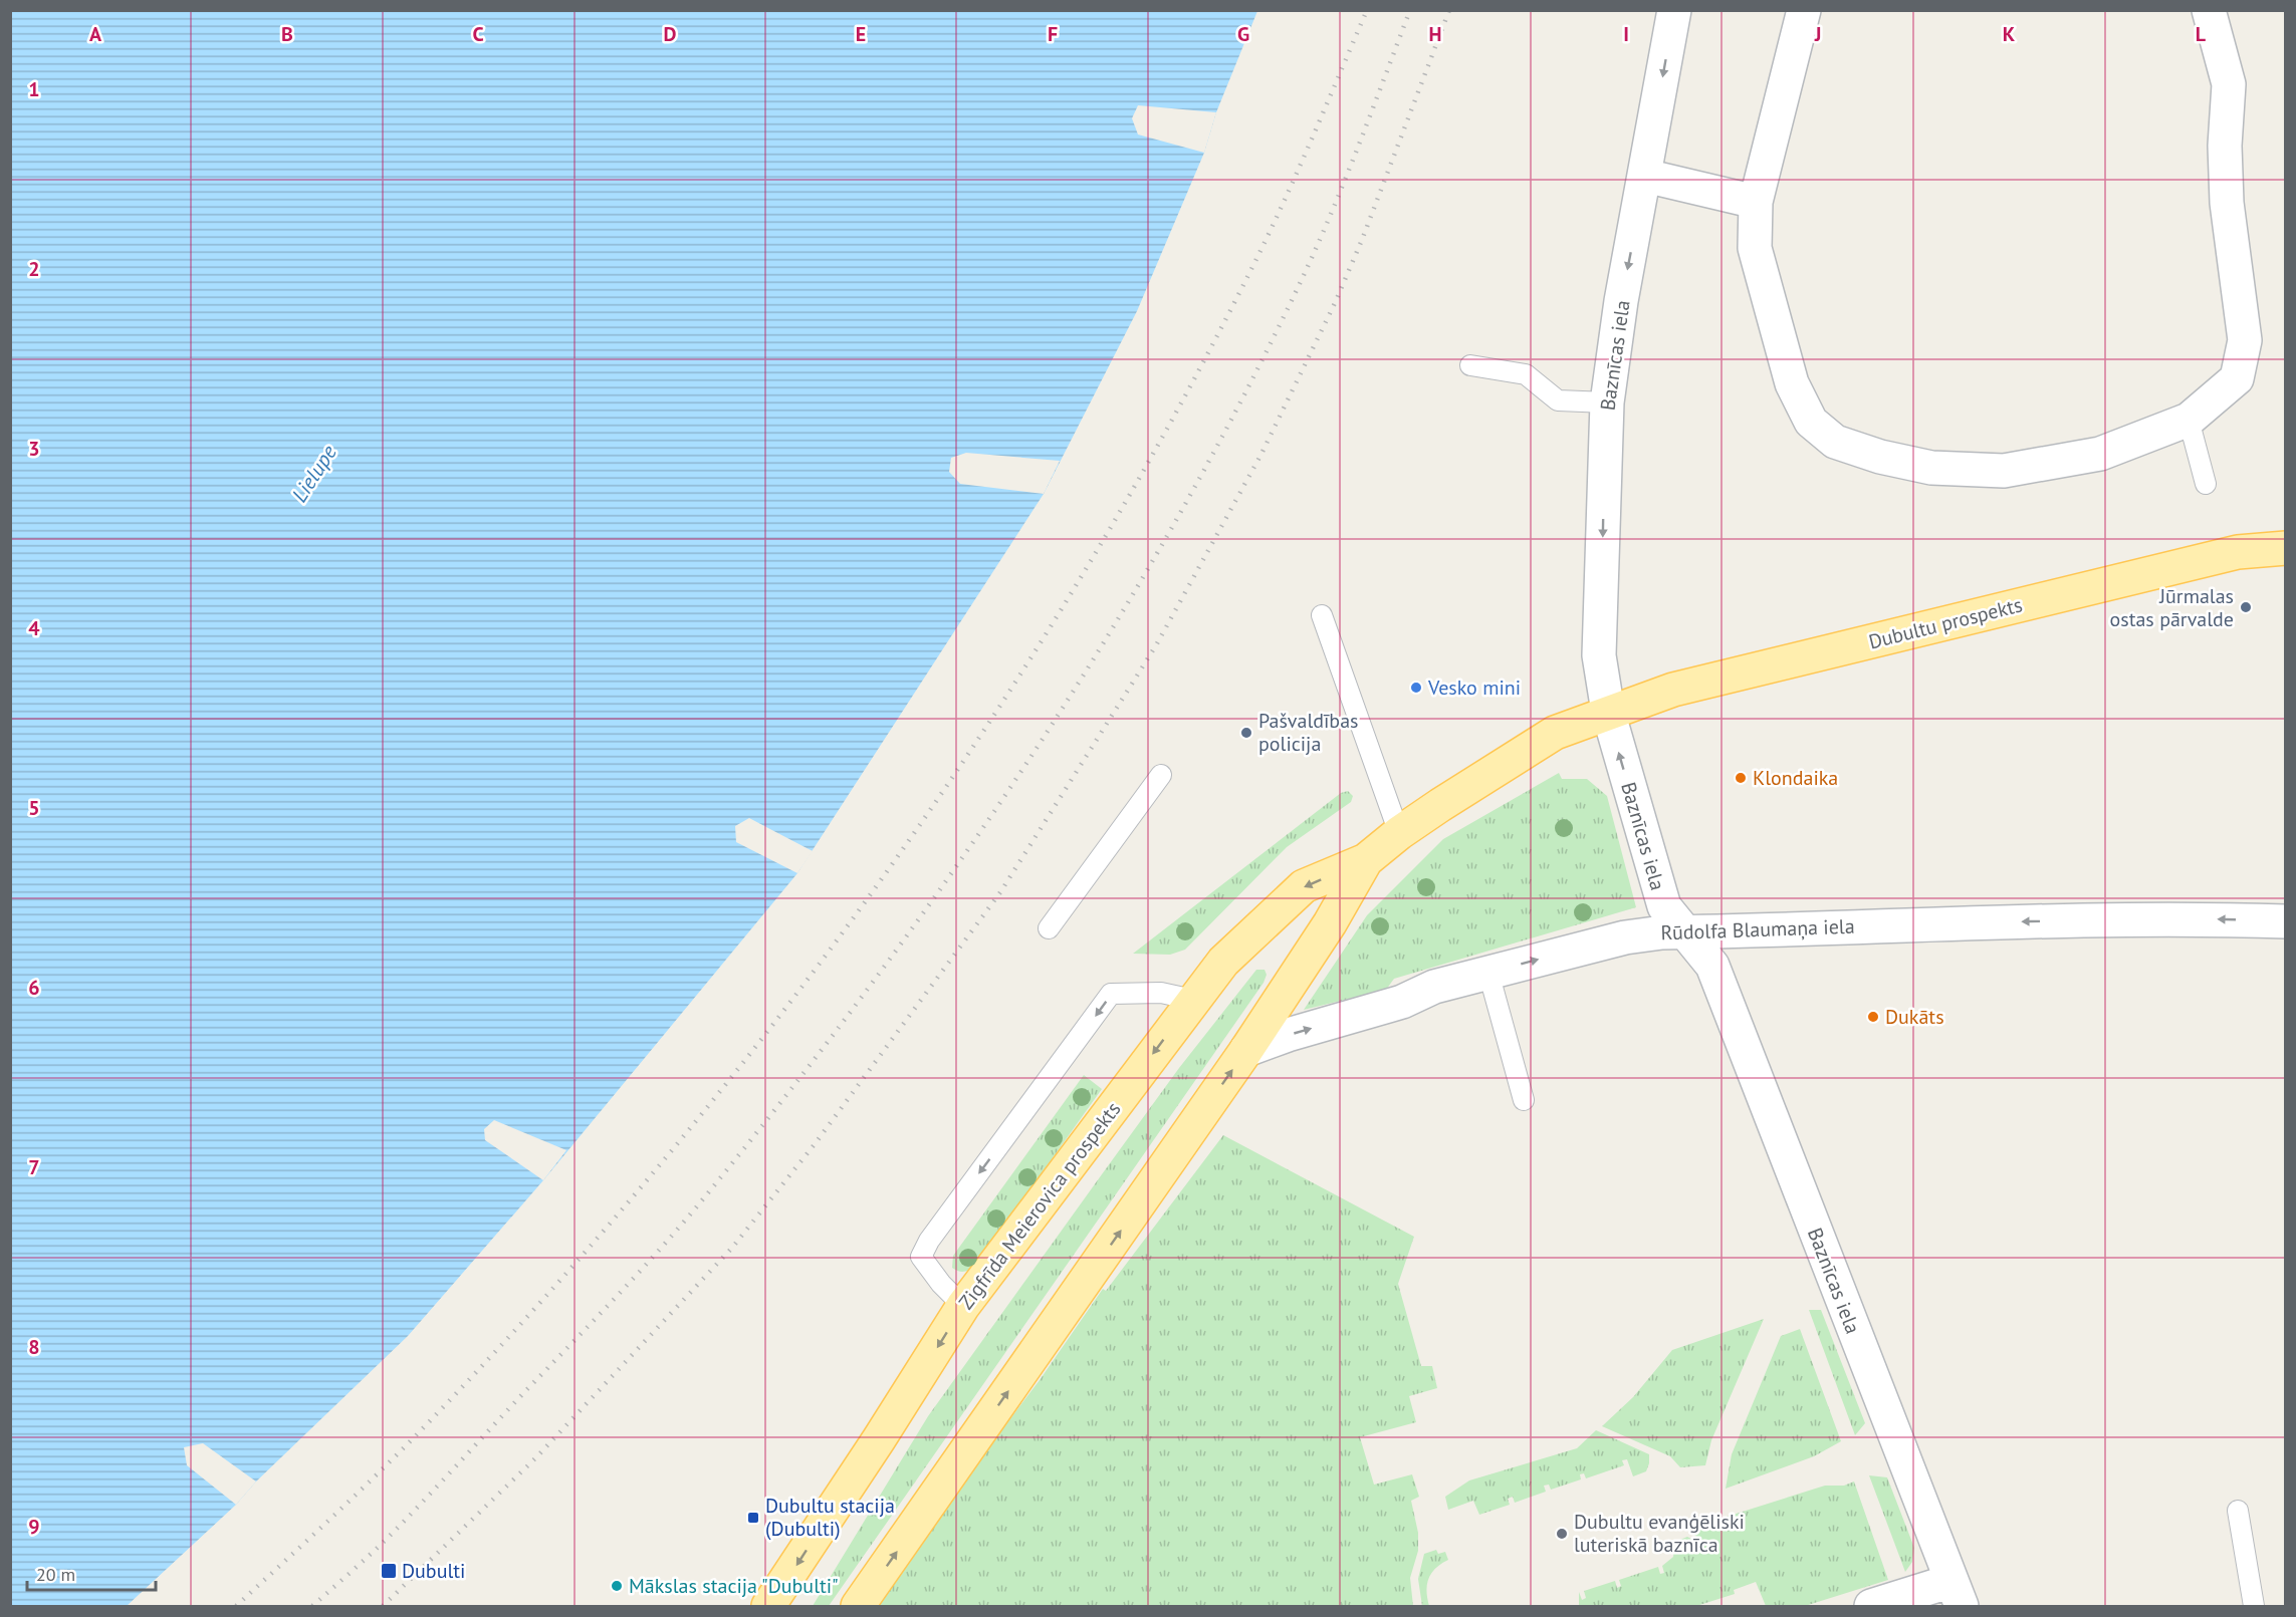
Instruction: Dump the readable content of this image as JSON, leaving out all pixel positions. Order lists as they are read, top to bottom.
{
  "streets": {
    "main road": ["Dubultu prospekts", "Zigfrīda Meierovica prospekts"],
    "street": ["Baznīcas iela", "Rūdolfa Blaumaņa iela"]
  },
  "crossings": [
    ["Baznīcas iela", "Dubultu prospekts"],
    ["Baznīcas iela", "Rūdolfa Blaumaņa iela"],
    ["Baznīcas iela", "Zigfrīda Meierovica prospekts"],
    ["Dubultu prospekts", "Zigfrīda Meierovica prospekts"],
    ["Rūdolfa Blaumaņa iela", "Zigfrīda Meierovica prospekts"]
  ],
  "water": ["Lielupe"],
  "places": {
    "other": [
      "Jūrmalas ostas pārvalde",
      "Vesko mini",
      "Pašvaldības policija",
      "Klondaika",
      "Dukāts",
      "Dubultu evanģēliski luteriskā baznīca",
      "Mākslas stacija \"Dubulti\""
    ],
    "transit": ["Dubultu stacija (Dubulti)", "Dubulti"]
  },
  "scale_bar": "20 m",
  "grid": {
    "columns": [
      "A",
      "B",
      "C",
      "D",
      "E",
      "F",
      "G",
      "H",
      "I",
      "J",
      "K",
      "L"
    ],
    "rows": [
      "1",
      "2",
      "3",
      "4",
      "5",
      "6",
      "7",
      "8",
      "9"
    ]
  }
}
